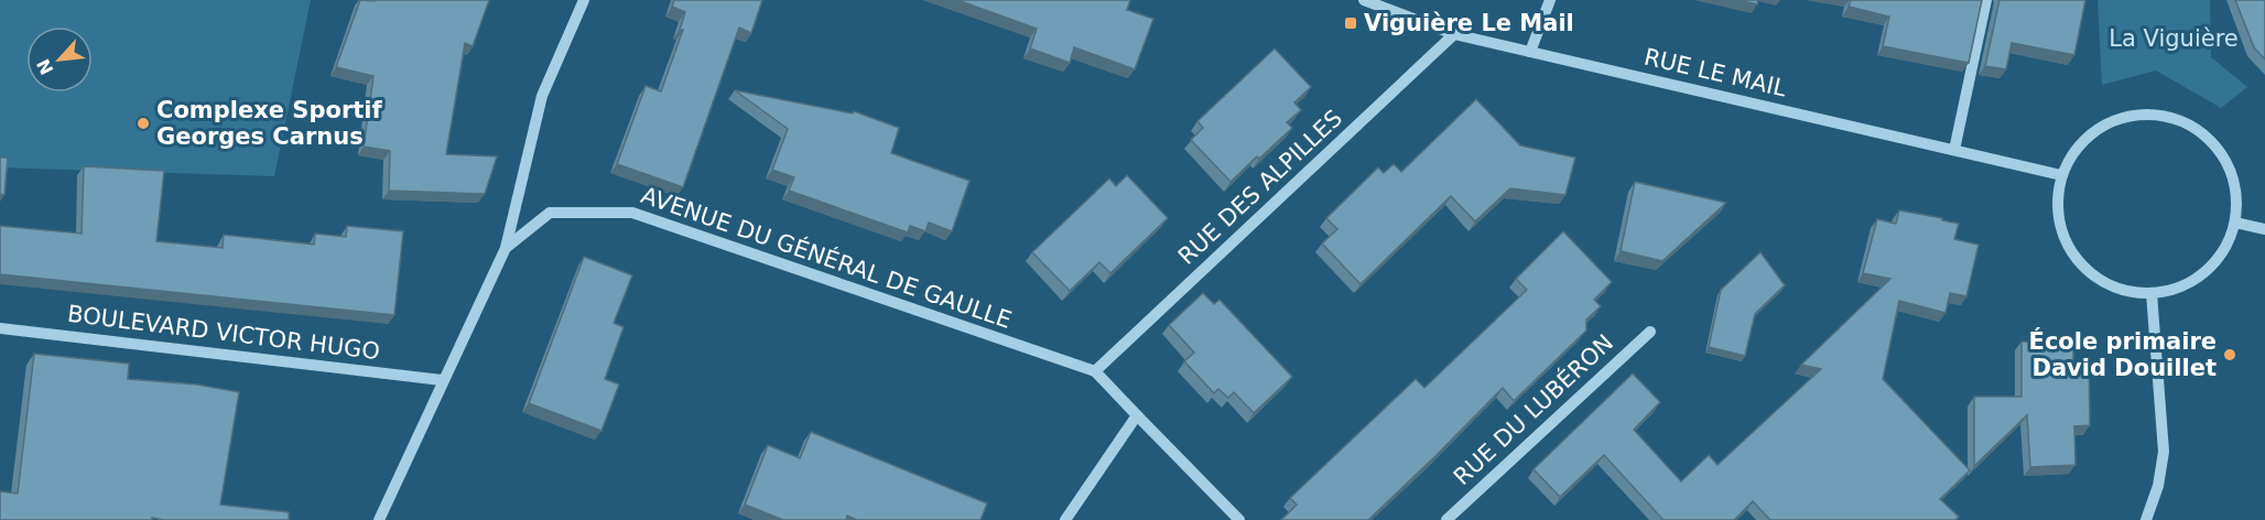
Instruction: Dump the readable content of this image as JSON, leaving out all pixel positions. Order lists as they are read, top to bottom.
{
  "streets": {
    "street": [
      "RUE LE MAIL",
      "RUE DES ALPILLES",
      "AVENUE DU GÉNÉRAL DE GAULLE",
      "BOULEVARD VICTOR HUGO",
      "RUE DU LUBÉRON"
    ]
  },
  "crossings": [
    ["RUE LE MAIL", "RUE DES ALPILLES"],
    ["RUE DES ALPILLES", "AVENUE DU GÉNÉRAL DE GAULLE"],
    ["AVENUE DU GÉNÉRAL DE GAULLE", "BOULEVARD VICTOR HUGO"]
  ],
  "parks": ["La Viguière"],
  "places": {
    "transit": ["Viguière Le Mail"],
    "other": ["Complexe Sportif Georges Carnus", "École primaire David Douillet"]
  },
  "north": "bottom left"
}
